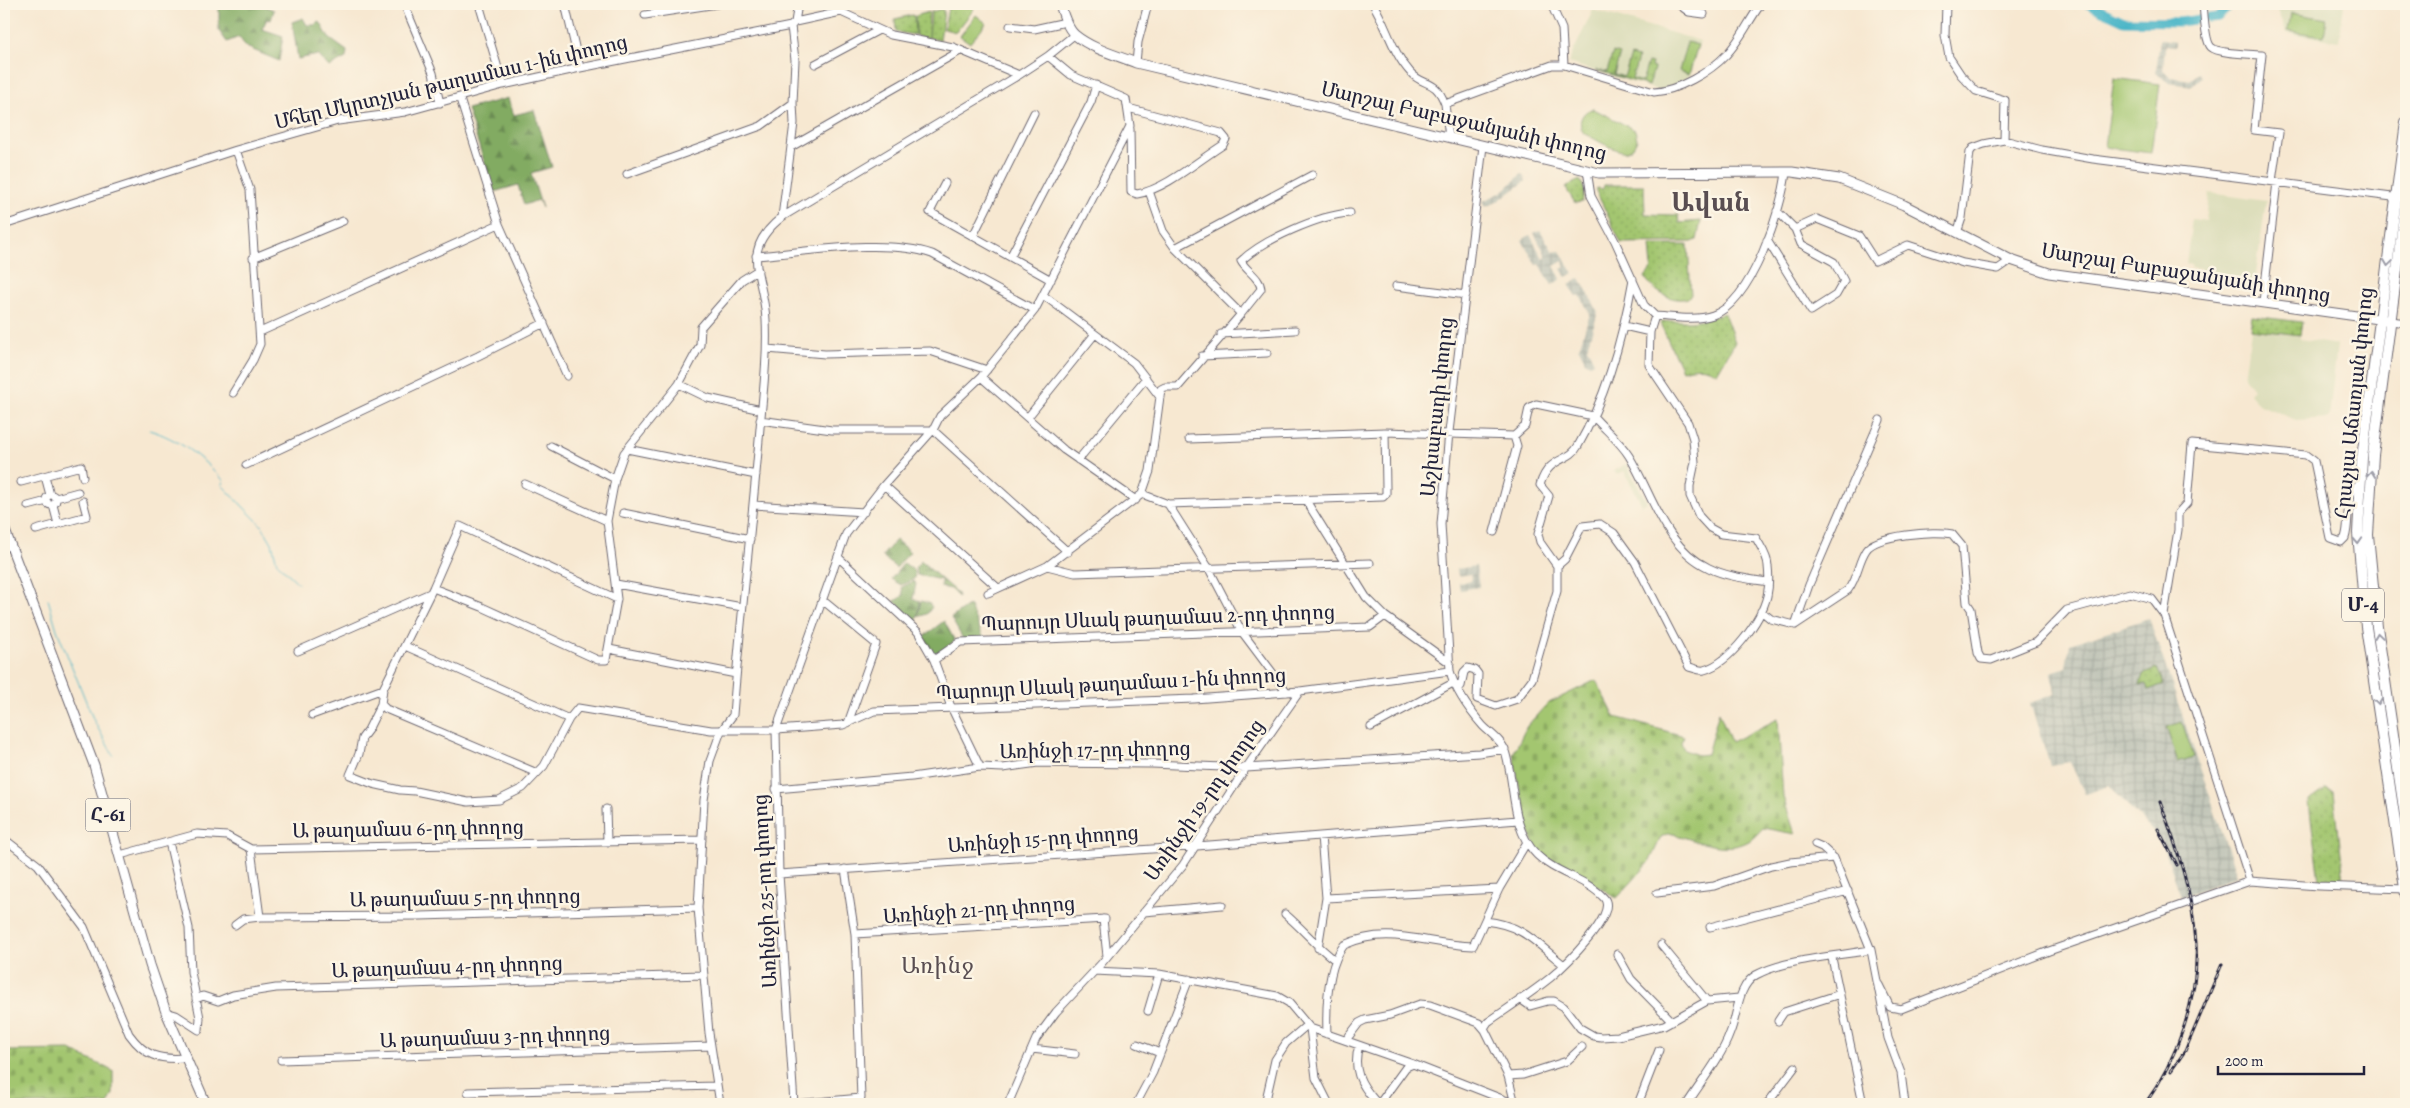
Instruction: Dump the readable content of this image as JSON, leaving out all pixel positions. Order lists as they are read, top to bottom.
{
  "streets": {
    "highway": ["Հրաչյա Աճառյան փողոց", "Մ-4"],
    "main road": ["Մարշալ Բաբաջանյանի փողոց", "Հ-61"],
    "street": [
      "Մհեր Մկրտչյան թաղամաս 1-ին փողոց",
      "Աշխաբադի փողոց",
      "Պարույր Սևակ թաղամաս 2-րդ փողոց",
      "Պարույր Սևակ թաղամաս 1-ին փողոց",
      "Առինջի 17-րդ փողոց",
      "Առինջի 19-րդ փողոց",
      "Ա թաղամաս 6-րդ փողոց",
      "Առինջի 15-րդ փողոց",
      "Առինջի 25-րդ փողոց",
      "Ա թաղամաս 5-րդ փողոց",
      "Առինջի 21-րդ փողոց",
      "Ա թաղամաս 4-րդ փողոց",
      "Ա թաղամաս 3-րդ փողոց"
    ]
  },
  "crossings": [
    ["Մարշալ Բաբաջանյանի փողոց", "Հրաչյա Աճառյան փողոց"],
    ["Մարշալ Բաբաջանյանի փողոց", "Աշխաբադի փողոց"],
    ["Աշխաբադի փողոց", "Պարույր Սևակ թաղամաս 1-ին փողոց"],
    ["Պարույր Սևակ թաղամաս 1-ին փողոց", "Առինջի 19-րդ փողոց"],
    ["Պարույր Սևակ թաղամաս 1-ին փողոց", "Առինջի 25-րդ փողոց"],
    ["Առինջի 17-րդ փողոց", "Առինջի 19-րդ փողոց"],
    ["Առինջի 17-րդ փողոց", "Առինջի 25-րդ փողոց"],
    ["Առինջի 19-րդ փողոց", "Առինջի 15-րդ փողոց"],
    ["Առինջի 19-րդ փողոց", "Առինջի 21-րդ փողոց"],
    ["Հ-61", "Ա թաղամաս 6-րդ փողոց"],
    ["Առինջի 15-րդ փողոց", "Առինջի 25-րդ փողոց"]
  ],
  "districts": ["Ավան", "Առինջ"],
  "scale_bar": "200 m"
}
